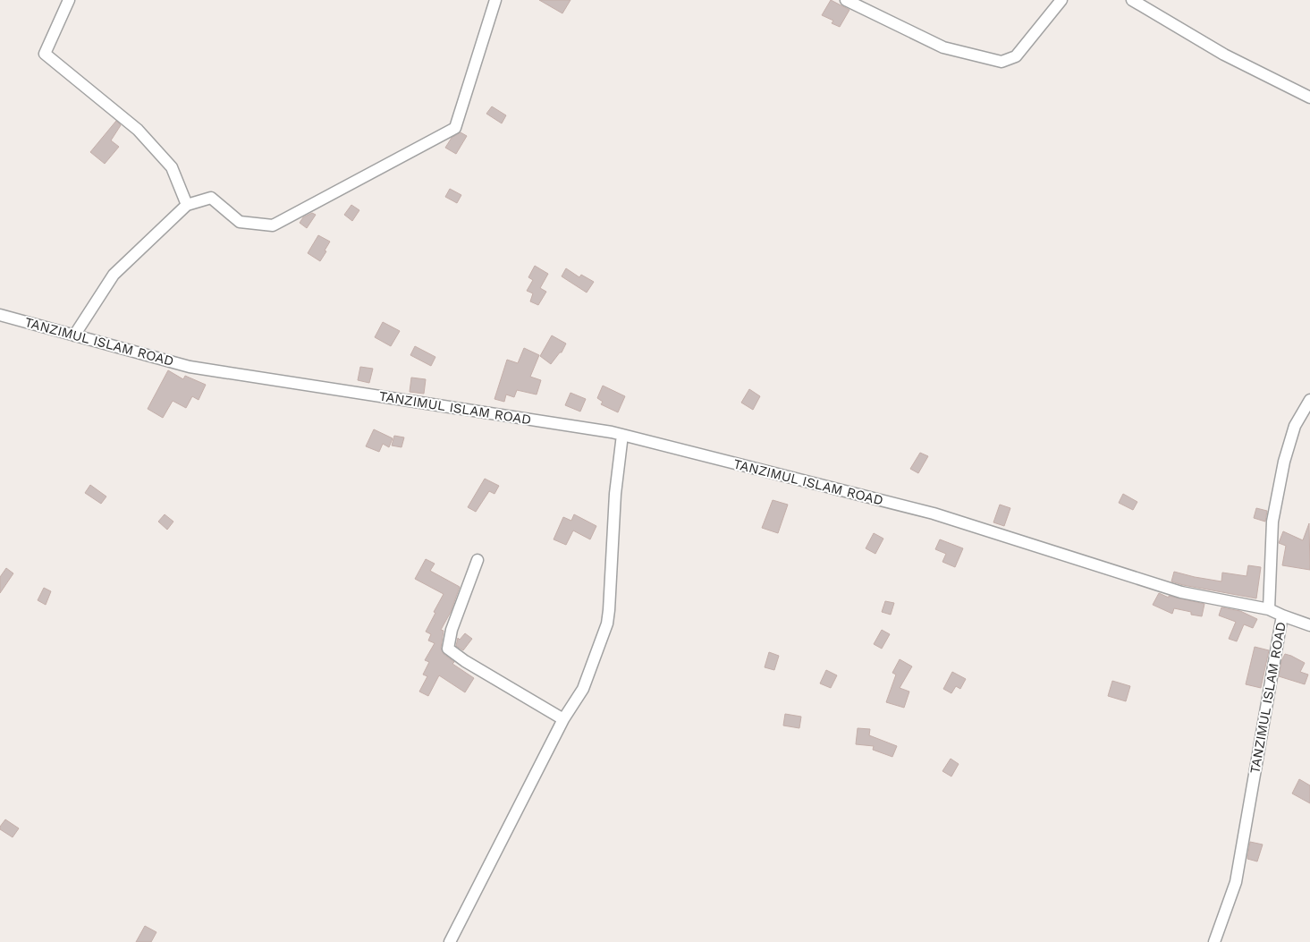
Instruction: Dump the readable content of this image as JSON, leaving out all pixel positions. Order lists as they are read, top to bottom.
{
  "streets": {
    "street": ["TANZIMUL ISLAM ROAD"]
  }
}
